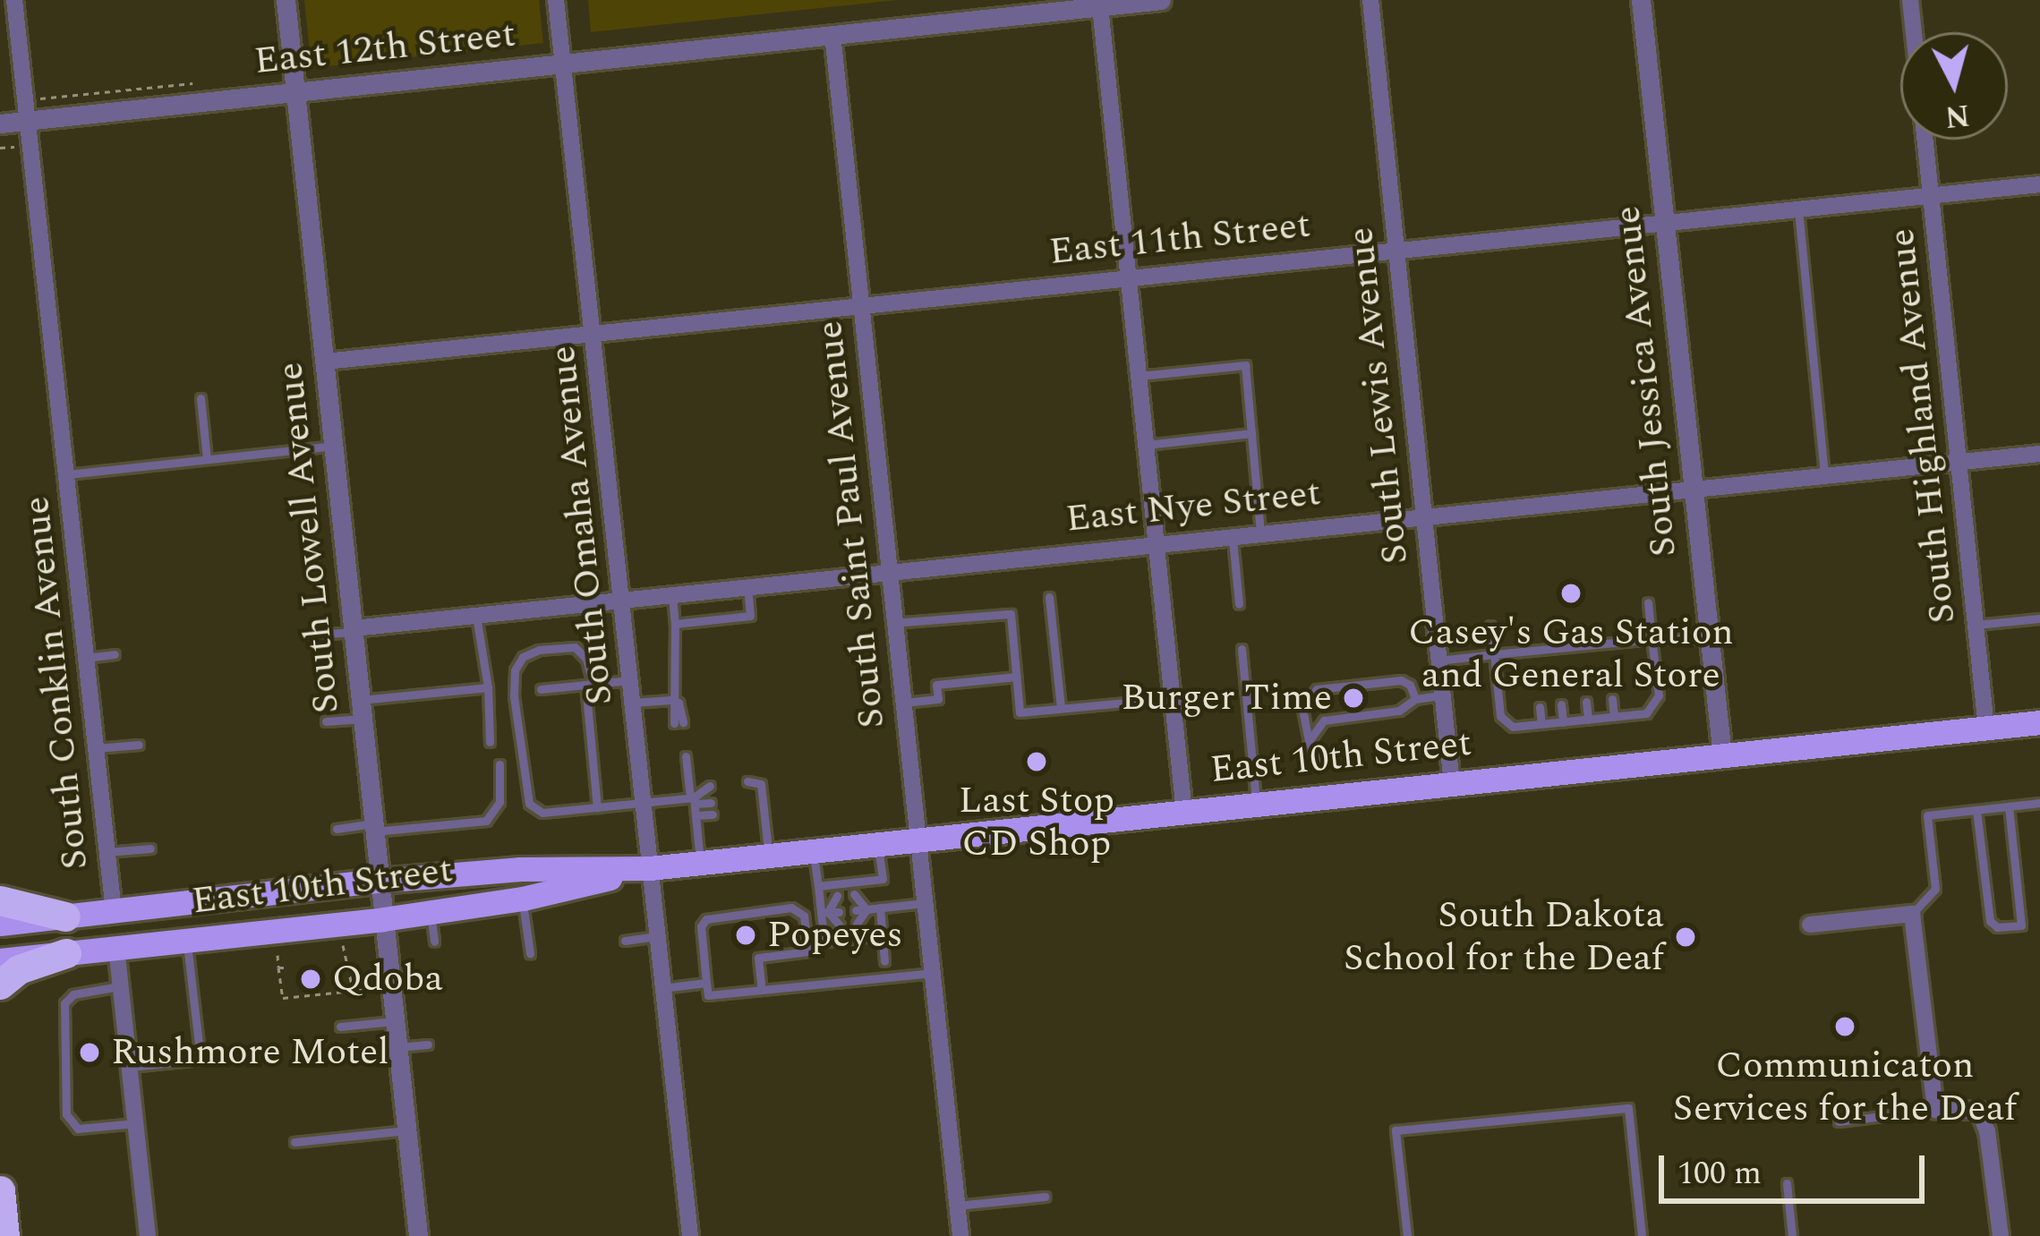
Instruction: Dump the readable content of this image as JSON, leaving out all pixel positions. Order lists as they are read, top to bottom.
{
  "streets": {
    "main road": ["East 10th Street"],
    "street": [
      "East 12th Street",
      "East 11th Street",
      "South Jessica Avenue",
      "South Lewis Avenue",
      "South Highland Avenue",
      "East Nye Street",
      "South Saint Paul Avenue",
      "South Omaha Avenue",
      "South Lowell Avenue",
      "South Conklin Avenue"
    ]
  },
  "crossings": [
    ["East 12th Street", "South Saint Paul Avenue"],
    ["East 12th Street", "South Omaha Avenue"],
    ["East 12th Street", "South Lowell Avenue"],
    ["East 12th Street", "South Conklin Avenue"],
    ["East 11th Street", "South Jessica Avenue"],
    ["East 11th Street", "South Lewis Avenue"],
    ["East 11th Street", "South Highland Avenue"],
    ["East 11th Street", "South Saint Paul Avenue"],
    ["East 11th Street", "South Omaha Avenue"],
    ["East 11th Street", "South Lowell Avenue"],
    ["South Jessica Avenue", "East Nye Street"],
    ["South Jessica Avenue", "East 10th Street"],
    ["South Lewis Avenue", "East Nye Street"],
    ["South Lewis Avenue", "East 10th Street"],
    ["South Highland Avenue", "East Nye Street"],
    ["South Highland Avenue", "East 10th Street"],
    ["East Nye Street", "South Saint Paul Avenue"],
    ["East Nye Street", "South Omaha Avenue"],
    ["East Nye Street", "South Lowell Avenue"],
    ["South Saint Paul Avenue", "East 10th Street"],
    ["South Omaha Avenue", "East 10th Street"],
    ["South Lowell Avenue", "East 10th Street"],
    ["South Conklin Avenue", "East 10th Street"]
  ],
  "places": [
    "Casey's Gas Station and General Store",
    "Burger Time",
    "Last Stop CD Shop",
    "Popeyes",
    "South Dakota School for the Deaf",
    "Qdoba",
    "Communicaton Services for the Deaf",
    "Rushmore Motel"
  ],
  "scale_bar": "100 m",
  "north": "bottom"
}
